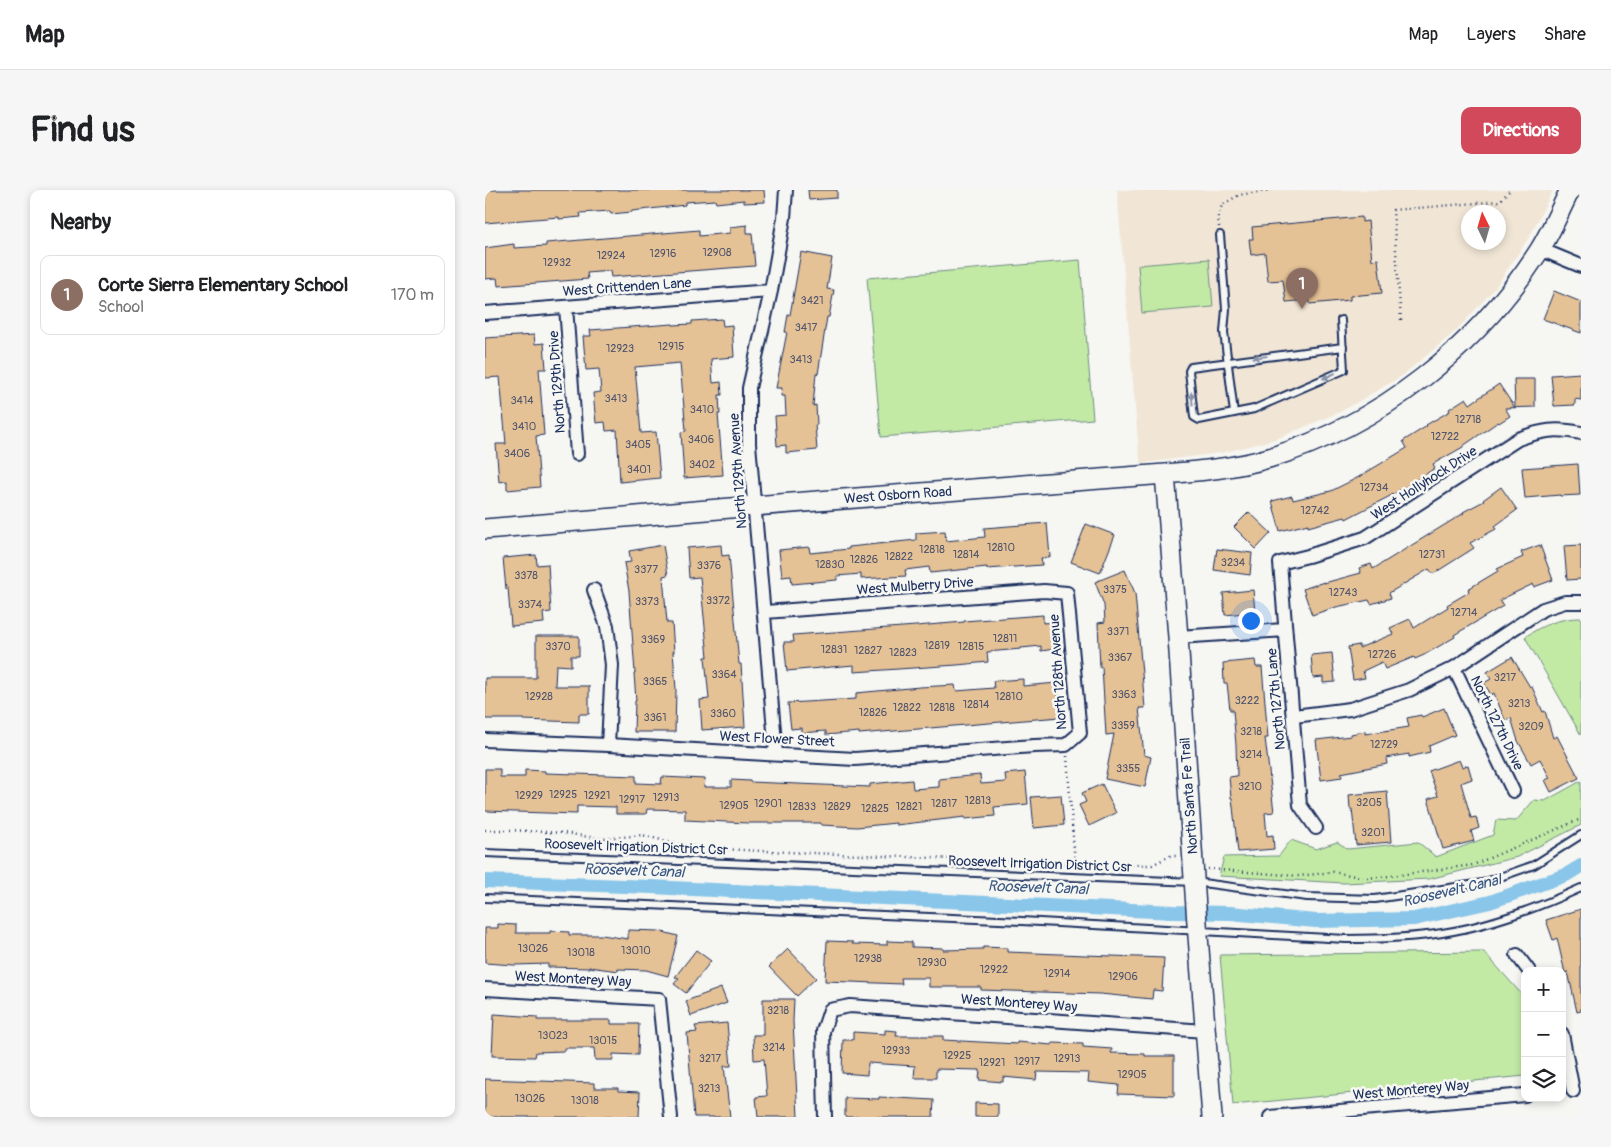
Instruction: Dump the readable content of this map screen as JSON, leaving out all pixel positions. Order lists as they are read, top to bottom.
{
  "streets": {
    "street": [
      "West Crittenden Lane",
      "North 129th Drive",
      "North 129th Avenue",
      "West Hollyhock Drive",
      "West Osborn Road",
      "West Mulberry Drive",
      "North 128th Avenue",
      "North 127th Lane",
      "North 127th Drive",
      "West Flower Street",
      "North Santa Fe Trail",
      "West Monterey Way"
    ],
    "lane": ["Roosevelt Irrigation District Csr"]
  },
  "crossings": [
    ["West Crittenden Lane", "North 129th Drive"],
    ["West Crittenden Lane", "North 129th Avenue"],
    ["North 129th Avenue", "West Osborn Road"],
    ["North 129th Avenue", "West Mulberry Drive"],
    ["North 129th Avenue", "West Flower Street"],
    ["West Hollyhock Drive", "North 127th Lane"],
    ["West Osborn Road", "North Santa Fe Trail"],
    ["West Mulberry Drive", "North 128th Avenue"],
    ["North 128th Avenue", "West Flower Street"],
    ["North Santa Fe Trail", "Roosevelt Irrigation District Csr"],
    ["North Santa Fe Trail", "West Monterey Way"]
  ],
  "water": ["Roosevelt Canal"],
  "house_numbers": [
    "12908",
    "12916",
    "12924",
    "12932",
    "3421",
    "3417",
    "12915",
    "12923",
    "3413",
    "3413",
    "3414",
    "3410",
    "12718",
    "3410",
    "12722",
    "3406",
    "3405",
    "3406",
    "3402",
    "3401",
    "12734",
    "12742",
    "12810",
    "12818",
    "12814",
    "12731",
    "12822",
    "12826",
    "3234",
    "12830",
    "3376",
    "3377",
    "3378",
    "3375",
    "12743",
    "3372",
    "3373",
    "3374",
    "12714",
    "3371",
    "12811",
    "3369",
    "12819",
    "3370",
    "12815",
    "12831",
    "12827",
    "12823",
    "12726",
    "3367",
    "3364",
    "3217",
    "3365",
    "3363",
    "12928",
    "12810",
    "3222",
    "3213",
    "12814",
    "12822",
    "12818",
    "12826",
    "3360",
    "3361",
    "3359",
    "3209",
    "3218",
    "12729",
    "3214",
    "3355",
    "3210",
    "12925",
    "12929",
    "12921",
    "12913",
    "12917",
    "12813",
    "3205",
    "12901",
    "12817",
    "12905",
    "12833",
    "12829",
    "12821",
    "12825",
    "3201",
    "13026",
    "13010",
    "13018",
    "12938",
    "12930",
    "12922",
    "12914",
    "12906",
    "3218",
    "13023",
    "13015",
    "3214",
    "12933",
    "12925",
    "3217",
    "12913",
    "12917",
    "12921",
    "12905",
    "3213",
    "13026",
    "13018"
  ],
  "north": "top",
  "page": {
    "header": "Map",
    "nav": ["Map", "Layers", "Share"],
    "buttons": "Directions",
    "title": "Find us",
    "heading": "Nearby",
    "list": [
      {
        "mark": "1",
        "name": "Corte Sierra Elementary School",
        "note": "School",
        "value": "170 m"
      }
    ],
    "pins": "1",
    "map_buttons": ["+", "−"]
  }
}
